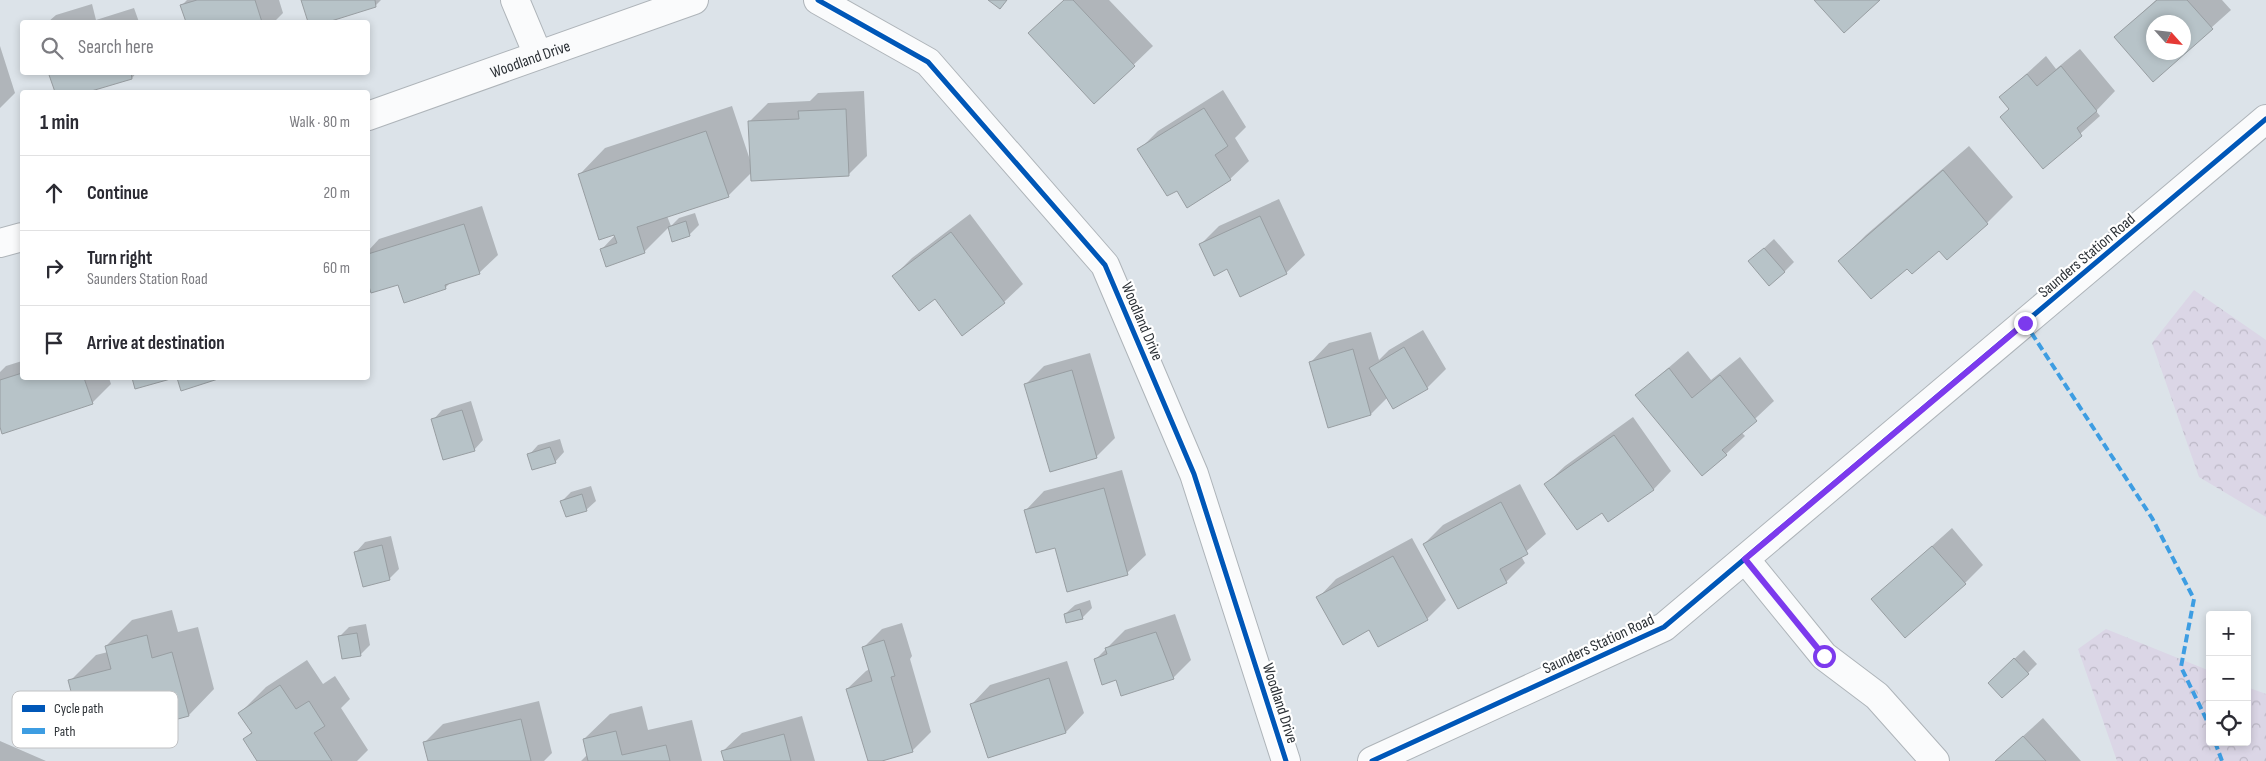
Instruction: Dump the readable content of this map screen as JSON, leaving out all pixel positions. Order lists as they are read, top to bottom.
{
  "streets": {
    "street": ["Woodland Drive", "Saunders Station Road"]
  },
  "legend": ["Cycle path", "Path"],
  "north": "bottom right",
  "page": {
    "search": "Search here",
    "heading": ["1 min", "Walk · 80 m"],
    "list": [
      ["Continue", "20 m"],
      ["Turn right", "Saunders Station Road", "60 m"],
      "Arrive at destination"
    ],
    "map_buttons": ["+", "−"]
  }
}
